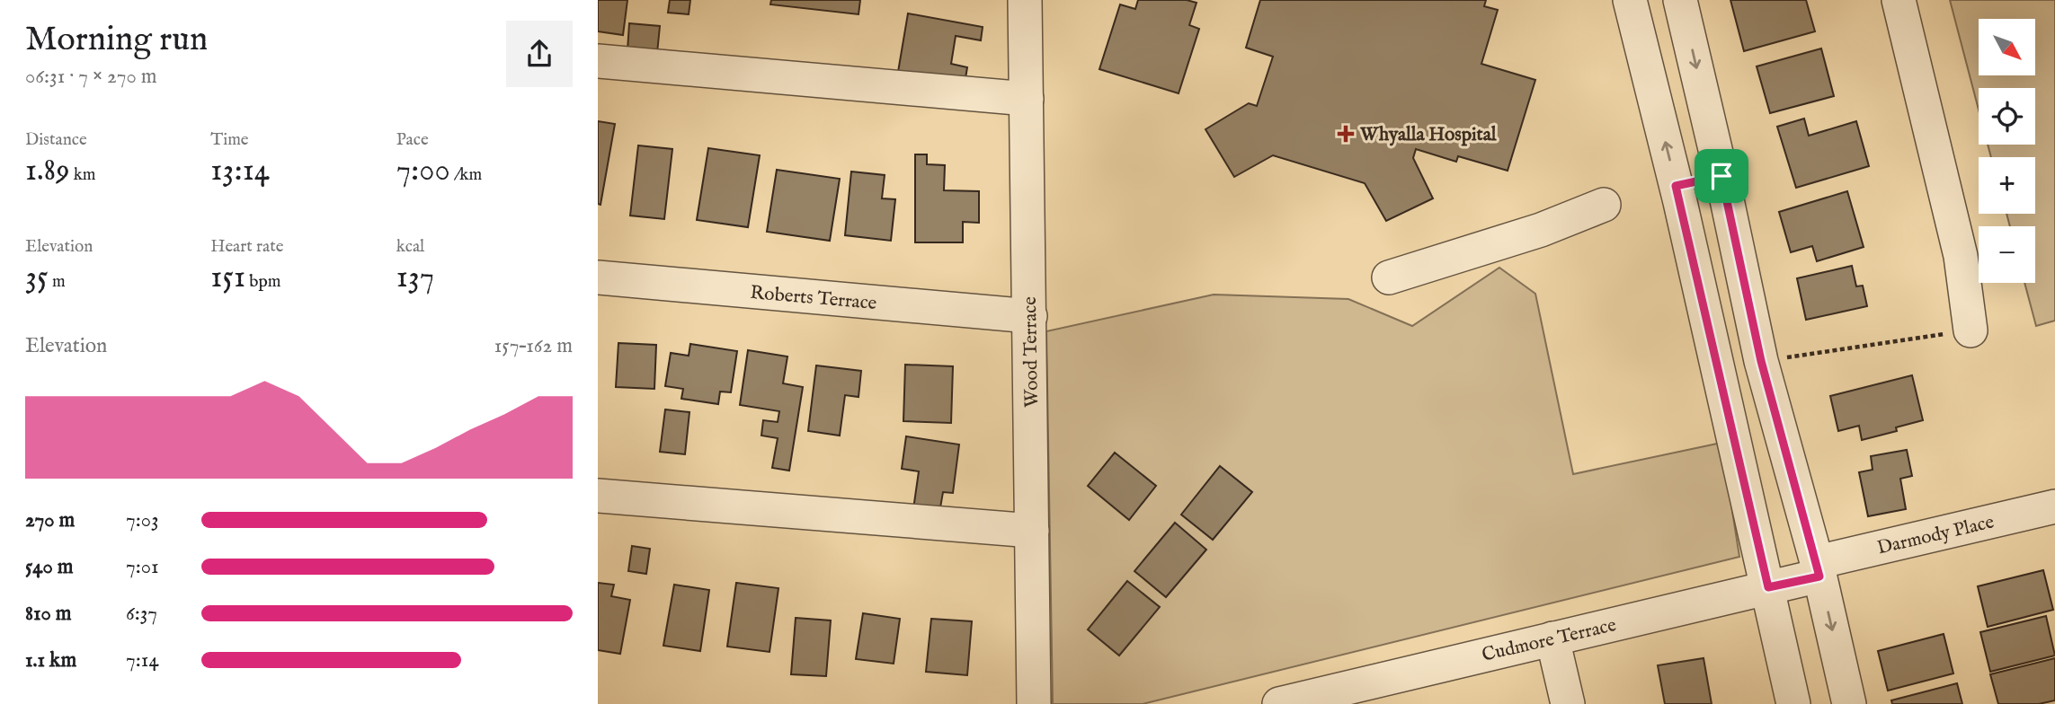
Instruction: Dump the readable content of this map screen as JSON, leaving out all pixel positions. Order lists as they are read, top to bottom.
{
  "streets": {
    "street": [
      "Roberts Terrace",
      "Wood Terrace",
      "Darmody Place",
      "Cudmore Terrace"
    ]
  },
  "crossings": [
    ["Roberts Terrace", "Wood Terrace"],
    ["Darmody Place", "Cudmore Terrace"]
  ],
  "places": {
    "health": ["Whyalla Hospital"]
  },
  "north": "bottom right",
  "page": {
    "heading": ["Morning run", "06:31 · 7 × 270 m"],
    "map_buttons": ["+", "−"],
    "stats": [
      ["Distance", "1.89 km"],
      ["Time", "13:14"],
      ["Pace", "7:00 /km"],
      ["Elevation", "35 m"],
      ["Heart rate", "151 bpm"],
      ["kcal", "137"]
    ],
    "chart": ["Elevation", "157–162 m"],
    "list": [
      {
        "name": "270 m",
        "note": "7:03"
      },
      {
        "name": "540 m",
        "note": "7:01"
      },
      {
        "name": "810 m",
        "note": "6:37"
      },
      {
        "name": "1.1 km",
        "note": "7:14"
      }
    ]
  }
}
